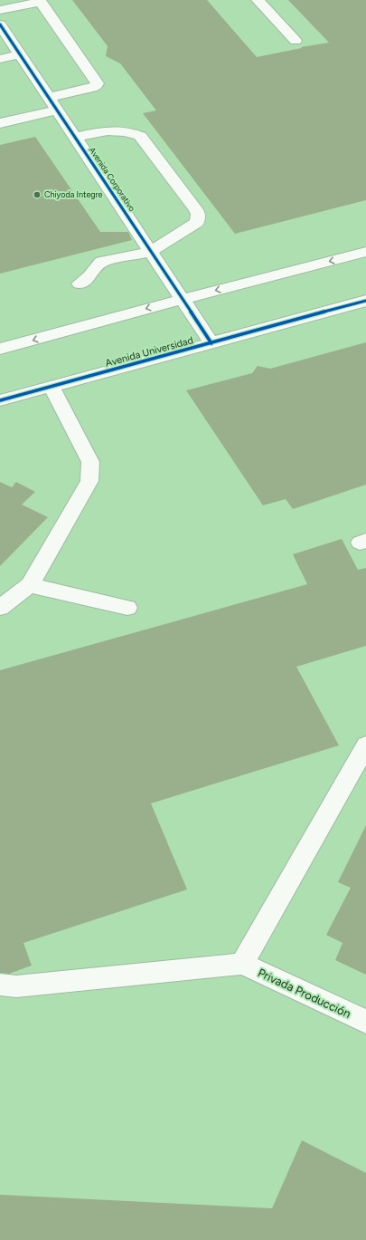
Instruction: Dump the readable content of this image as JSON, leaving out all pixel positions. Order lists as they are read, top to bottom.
{
  "streets": {
    "street": ["Avenida Corporativo", "Avenida Universidad", "Privada Producción"]
  },
  "crossings": [
    ["Avenida Corporativo", "Avenida Universidad"]
  ],
  "places": ["Chiyoda Integre"]
}
